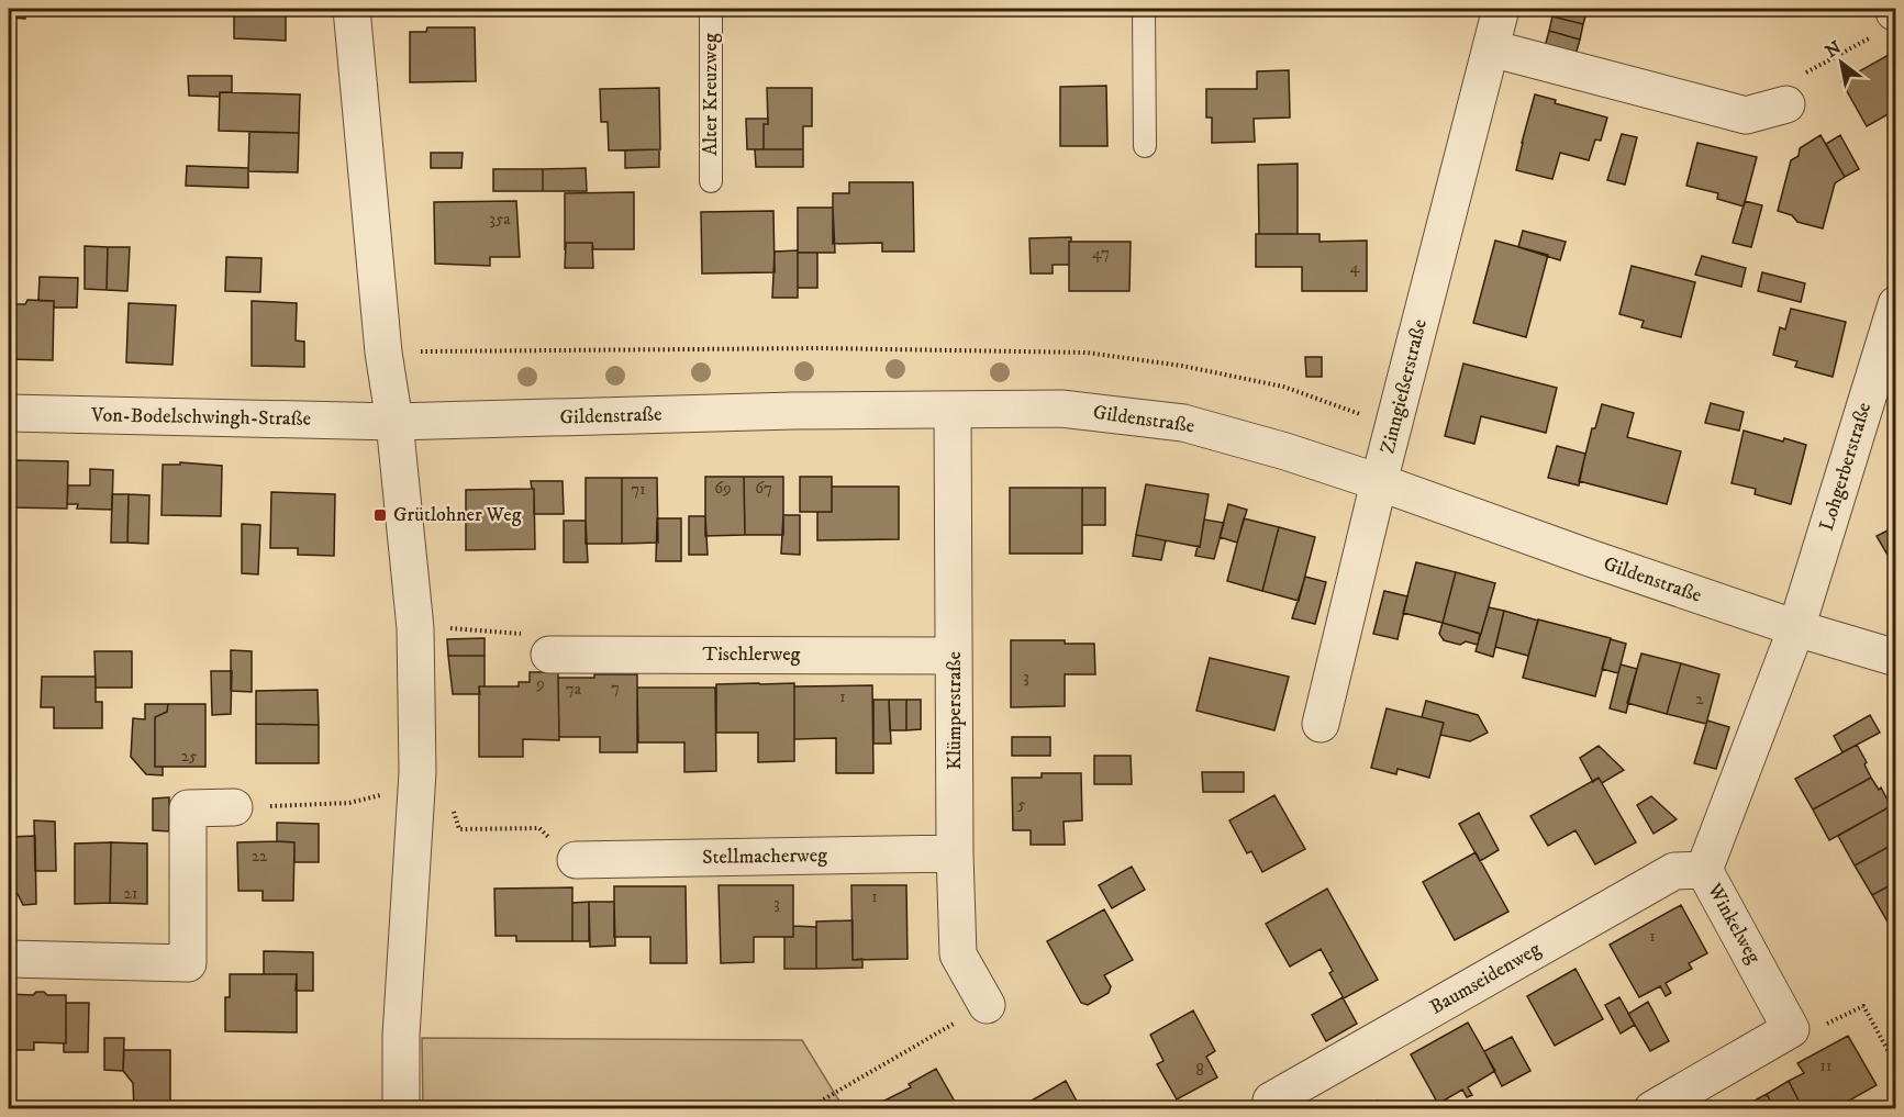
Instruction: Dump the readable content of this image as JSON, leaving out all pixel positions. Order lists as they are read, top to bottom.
{
  "streets": {
    "street": [
      "Zinngießerstraße",
      "Gildenstraße",
      "Von-Bodelschwingh-Straße",
      "Lohgerberstraße",
      "Tischlerweg",
      "Klümperstraße",
      "Stellmacherweg",
      "Winkelweg",
      "Baumseidenweg"
    ],
    "lane": ["Alter Kreuzweg"]
  },
  "crossings": [
    ["Zinngießerstraße", "Gildenstraße"],
    ["Gildenstraße", "Von-Bodelschwingh-Straße"],
    ["Gildenstraße", "Lohgerberstraße"],
    ["Gildenstraße", "Klümperstraße"],
    ["Gildenstraße", "Winkelweg"],
    ["Lohgerberstraße", "Winkelweg"],
    ["Tischlerweg", "Klümperstraße"],
    ["Klümperstraße", "Stellmacherweg"],
    ["Winkelweg", "Baumseidenweg"]
  ],
  "places": {
    "transit": ["Grütlohner Weg"]
  },
  "house_numbers": [
    "35a",
    "47",
    "4",
    "69",
    "67",
    "71",
    "3",
    "9",
    "7",
    "7a",
    "1",
    "2",
    "25",
    "5",
    "22",
    "21",
    "1",
    "3",
    "1",
    "11",
    "8"
  ],
  "north": "top left"
}
